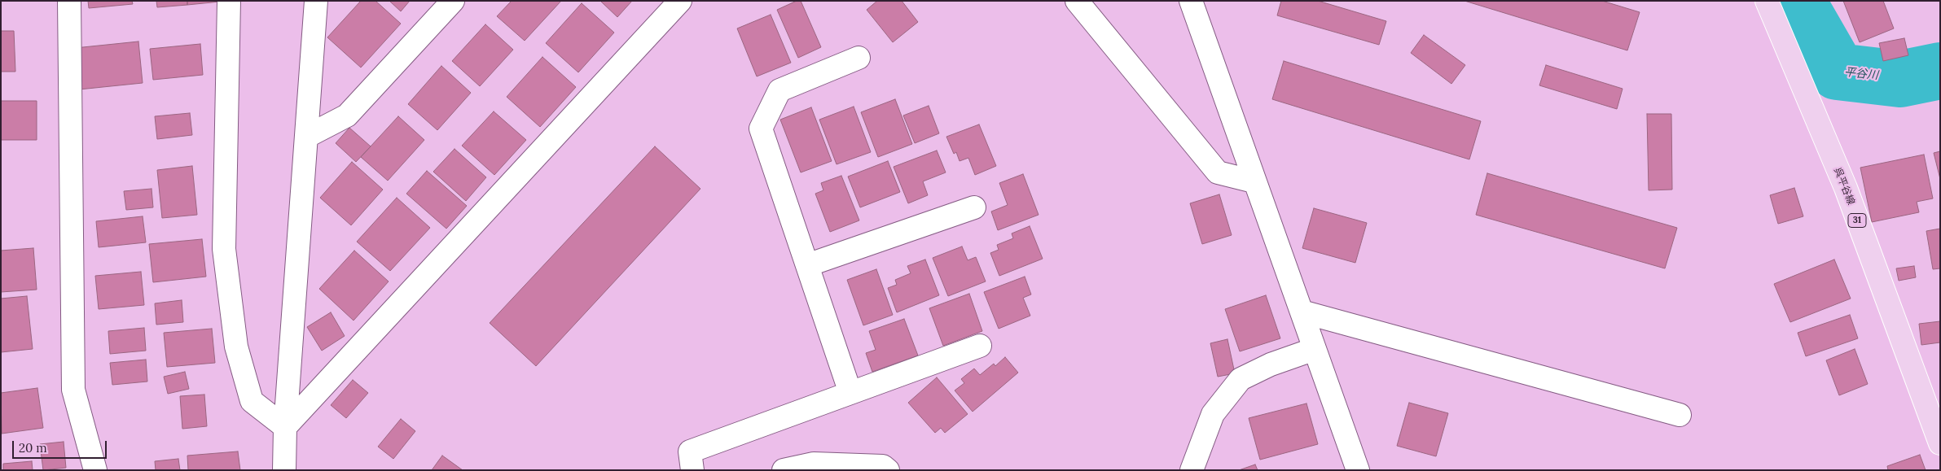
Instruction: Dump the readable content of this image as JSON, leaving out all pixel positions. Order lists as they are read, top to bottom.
{
  "streets": {
    "main road": ["呉平谷線", "31"]
  },
  "water": ["平谷川"],
  "scale_bar": "20 m"
}
